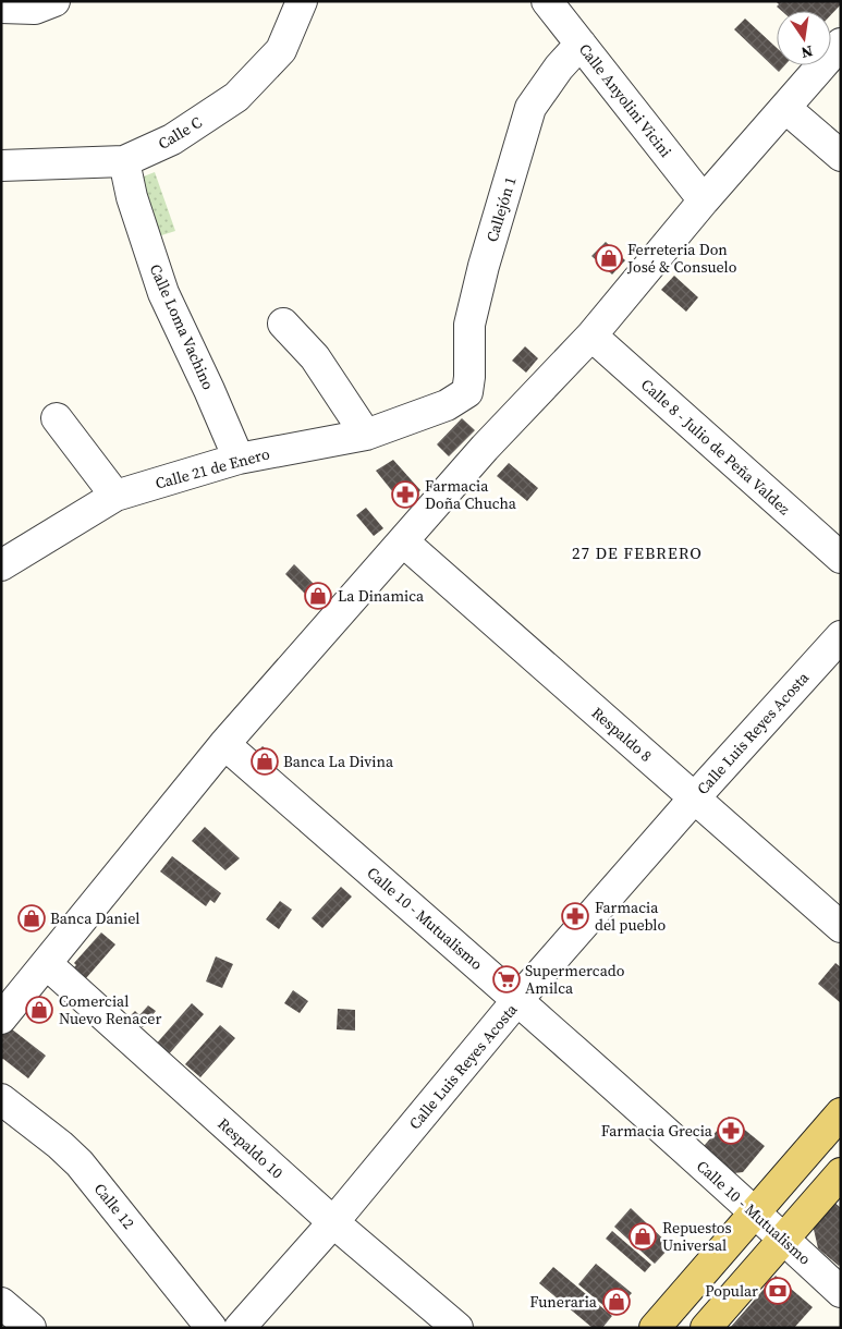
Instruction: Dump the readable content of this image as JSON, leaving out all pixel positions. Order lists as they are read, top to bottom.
{
  "streets": {
    "street": [
      "Calle Anyolini Vicini",
      "Calle C",
      "Callejón 1",
      "Calle Loma Vachino",
      "Calle 8 - Julio de Peña Valdez",
      "Calle 21 de Enero",
      "Calle Luis Reyes Acosta",
      "Respaldo 8",
      "Calle 10 - Mutualismo",
      "Respaldo 10",
      "Calle 12"
    ]
  },
  "crossings": [
    ["Calle Anyolini Vicini", "Callejón 1"],
    ["Calle C", "Calle Loma Vachino"],
    ["Callejón 1", "Calle 21 de Enero"],
    ["Calle Loma Vachino", "Calle 21 de Enero"],
    ["Calle Luis Reyes Acosta", "Respaldo 8"],
    ["Calle Luis Reyes Acosta", "Calle 10 - Mutualismo"],
    ["Calle Luis Reyes Acosta", "Respaldo 10"]
  ],
  "districts": ["27 DE FEBRERO"],
  "places": {
    "shop": [
      "Ferreteria Don José & Consuelo",
      "La Dinamica",
      "Banca La Divina",
      "Banca Daniel",
      "Comercial Nuevo Renacer",
      "Repuestos Universal",
      "Funeraria"
    ],
    "pharmacy": ["Farmacia Doña Chucha", "Farmacia del pueblo", "Farmacia Grecia"],
    "supermarket": ["Supermercado Amilca"],
    "bank": ["Popular"]
  },
  "north": "bottom"
}
